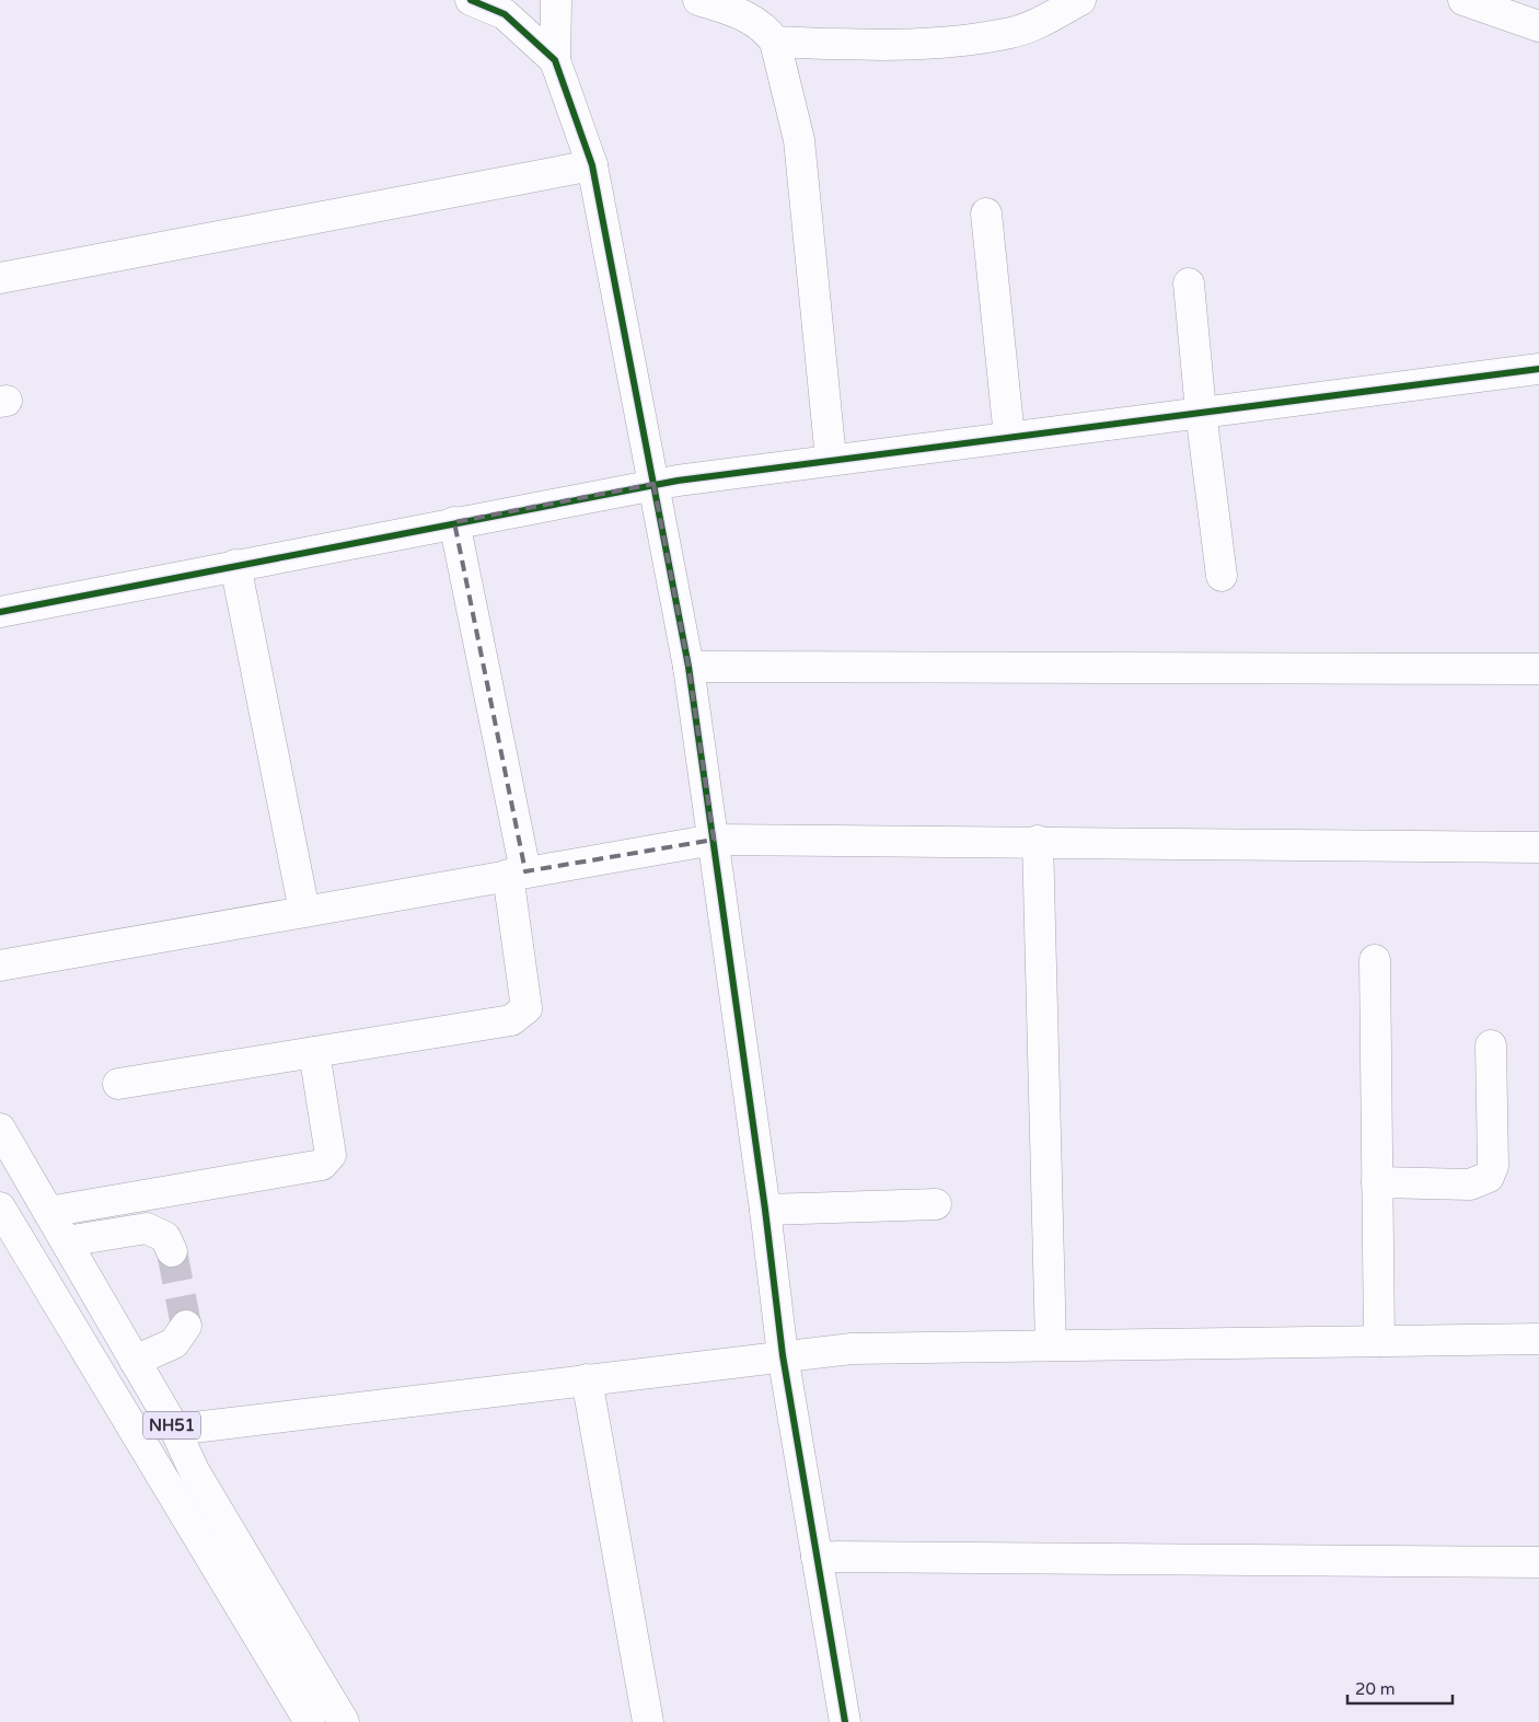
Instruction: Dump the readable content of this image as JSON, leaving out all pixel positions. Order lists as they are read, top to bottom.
{
  "streets": {
    "main road": ["NH51"]
  },
  "scale_bar": "20 m"
}
